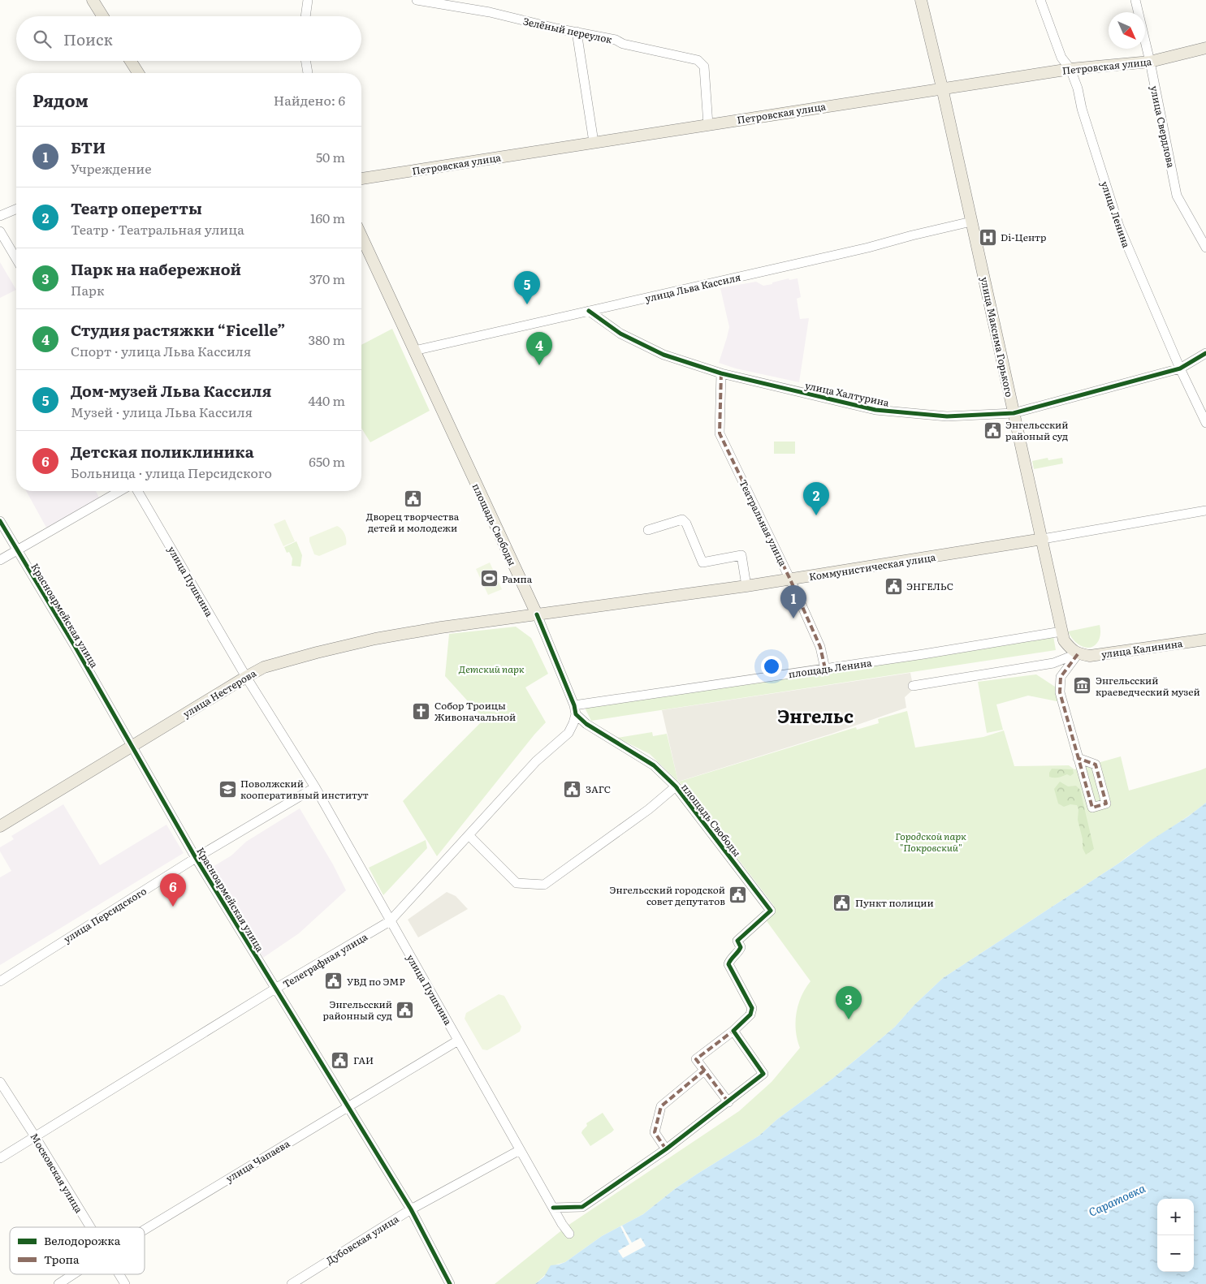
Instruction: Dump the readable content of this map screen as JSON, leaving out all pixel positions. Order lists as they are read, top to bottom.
{
  "streets": {
    "main road": [
      "Петровская улица",
      "улица Максима Горького",
      "площадь Свободы",
      "Коммунистическая улица",
      "улица Калинина",
      "улица Нестерова"
    ],
    "street": [
      "Зелёный переулок",
      "улица Свердлова",
      "улица Ленина",
      "улица Льва Кассиля",
      "улица Халтурина",
      "Театральная улица",
      "улица Пушкина",
      "Красноармейская улица",
      "площадь Ленина",
      "улица Персидского",
      "Телеграфная улица",
      "улица Чапаева",
      "Московская улица",
      "Дубовская улица"
    ]
  },
  "crossings": [
    ["Зелёный переулок", "Петровская улица"],
    ["Петровская улица", "улица Свердлова"],
    ["Петровская улица", "улица Ленина"],
    ["Петровская улица", "улица Максима Горького"],
    ["улица Ленина", "улица Халтурина"],
    ["улица Льва Кассиля", "улица Максима Горького"],
    ["улица Льва Кассиля", "улица Халтурина"],
    ["улица Льва Кассиля", "площадь Свободы"],
    ["улица Максима Горького", "улица Халтурина"],
    ["улица Максима Горького", "Коммунистическая улица"],
    ["улица Максима Горького", "улица Калинина"],
    ["улица Максима Горького", "площадь Ленина"],
    ["улица Халтурина", "Театральная улица"],
    ["Театральная улица", "Коммунистическая улица"],
    ["Театральная улица", "площадь Ленина"],
    ["площадь Свободы", "Коммунистическая улица"],
    ["площадь Свободы", "площадь Ленина"],
    ["площадь Свободы", "улица Нестерова"],
    ["площадь Свободы", "Телеграфная улица"],
    ["Коммунистическая улица", "улица Нестерова"],
    ["улица Пушкина", "улица Нестерова"],
    ["улица Пушкина", "улица Персидского"],
    ["улица Пушкина", "Телеграфная улица"],
    ["улица Пушкина", "улица Чапаева"],
    ["улица Пушкина", "Дубовская улица"],
    ["Красноармейская улица", "улица Нестерова"],
    ["Красноармейская улица", "улица Персидского"],
    ["Красноармейская улица", "Телеграфная улица"],
    ["Красноармейская улица", "улица Чапаева"],
    ["Красноармейская улица", "Дубовская улица"],
    ["площадь Ленина", "Телеграфная улица"],
    ["Телеграфная улица", "Московская улица"]
  ],
  "districts": ["Энгельс"],
  "water": ["Саратовка"],
  "parks": ["Детский парк", "Городской парк \"Покровский\""],
  "places": {
    "hospital": ["Di-Центр"],
    "public building": [
      "Энгельсский районый суд",
      "Дворец творчества детей и молодежи",
      "ЭНГЕЛЬС",
      "ЗАГС",
      "Энгельсский городской совет депутатов",
      "Пункт полиции",
      "УВД по ЭМР",
      "Энгельсский районный суд",
      "ГАИ"
    ],
    "sports": ["Рампа"],
    "museum": ["Энгельсский краеведческий музей"],
    "church": ["Собор Троицы Живоначальной"],
    "school or university": ["Поволжский кооперативный институт"]
  },
  "legend": ["Велодорожка", "Тропа"],
  "north": "bottom right",
  "page": {
    "search": "Поиск",
    "heading": ["Рядом", "Найдено: 6"],
    "list": [
      {
        "mark": "1",
        "name": "БТИ",
        "note": "Учреждение",
        "value": "50 m"
      },
      {
        "mark": "2",
        "name": "Театр оперетты",
        "note": "Театр · Театральная улица",
        "value": "160 m"
      },
      {
        "mark": "3",
        "name": "Парк на набережной",
        "note": "Парк",
        "value": "370 m"
      },
      {
        "mark": "4",
        "name": "Студия растяжки “Ficelle”",
        "note": "Спорт · улица Льва Кассиля",
        "value": "380 m"
      },
      {
        "mark": "5",
        "name": "Дом-музей Льва Кассиля",
        "note": "Музей · улица Льва Кассиля",
        "value": "440 m"
      },
      {
        "mark": "6",
        "name": "Детская поликлиника",
        "note": "Больница · улица Персидского",
        "value": "650 m"
      }
    ],
    "pins": [
      "5",
      "4",
      "2",
      "1",
      "6",
      "3"
    ],
    "map_buttons": ["+", "−"]
  }
}
